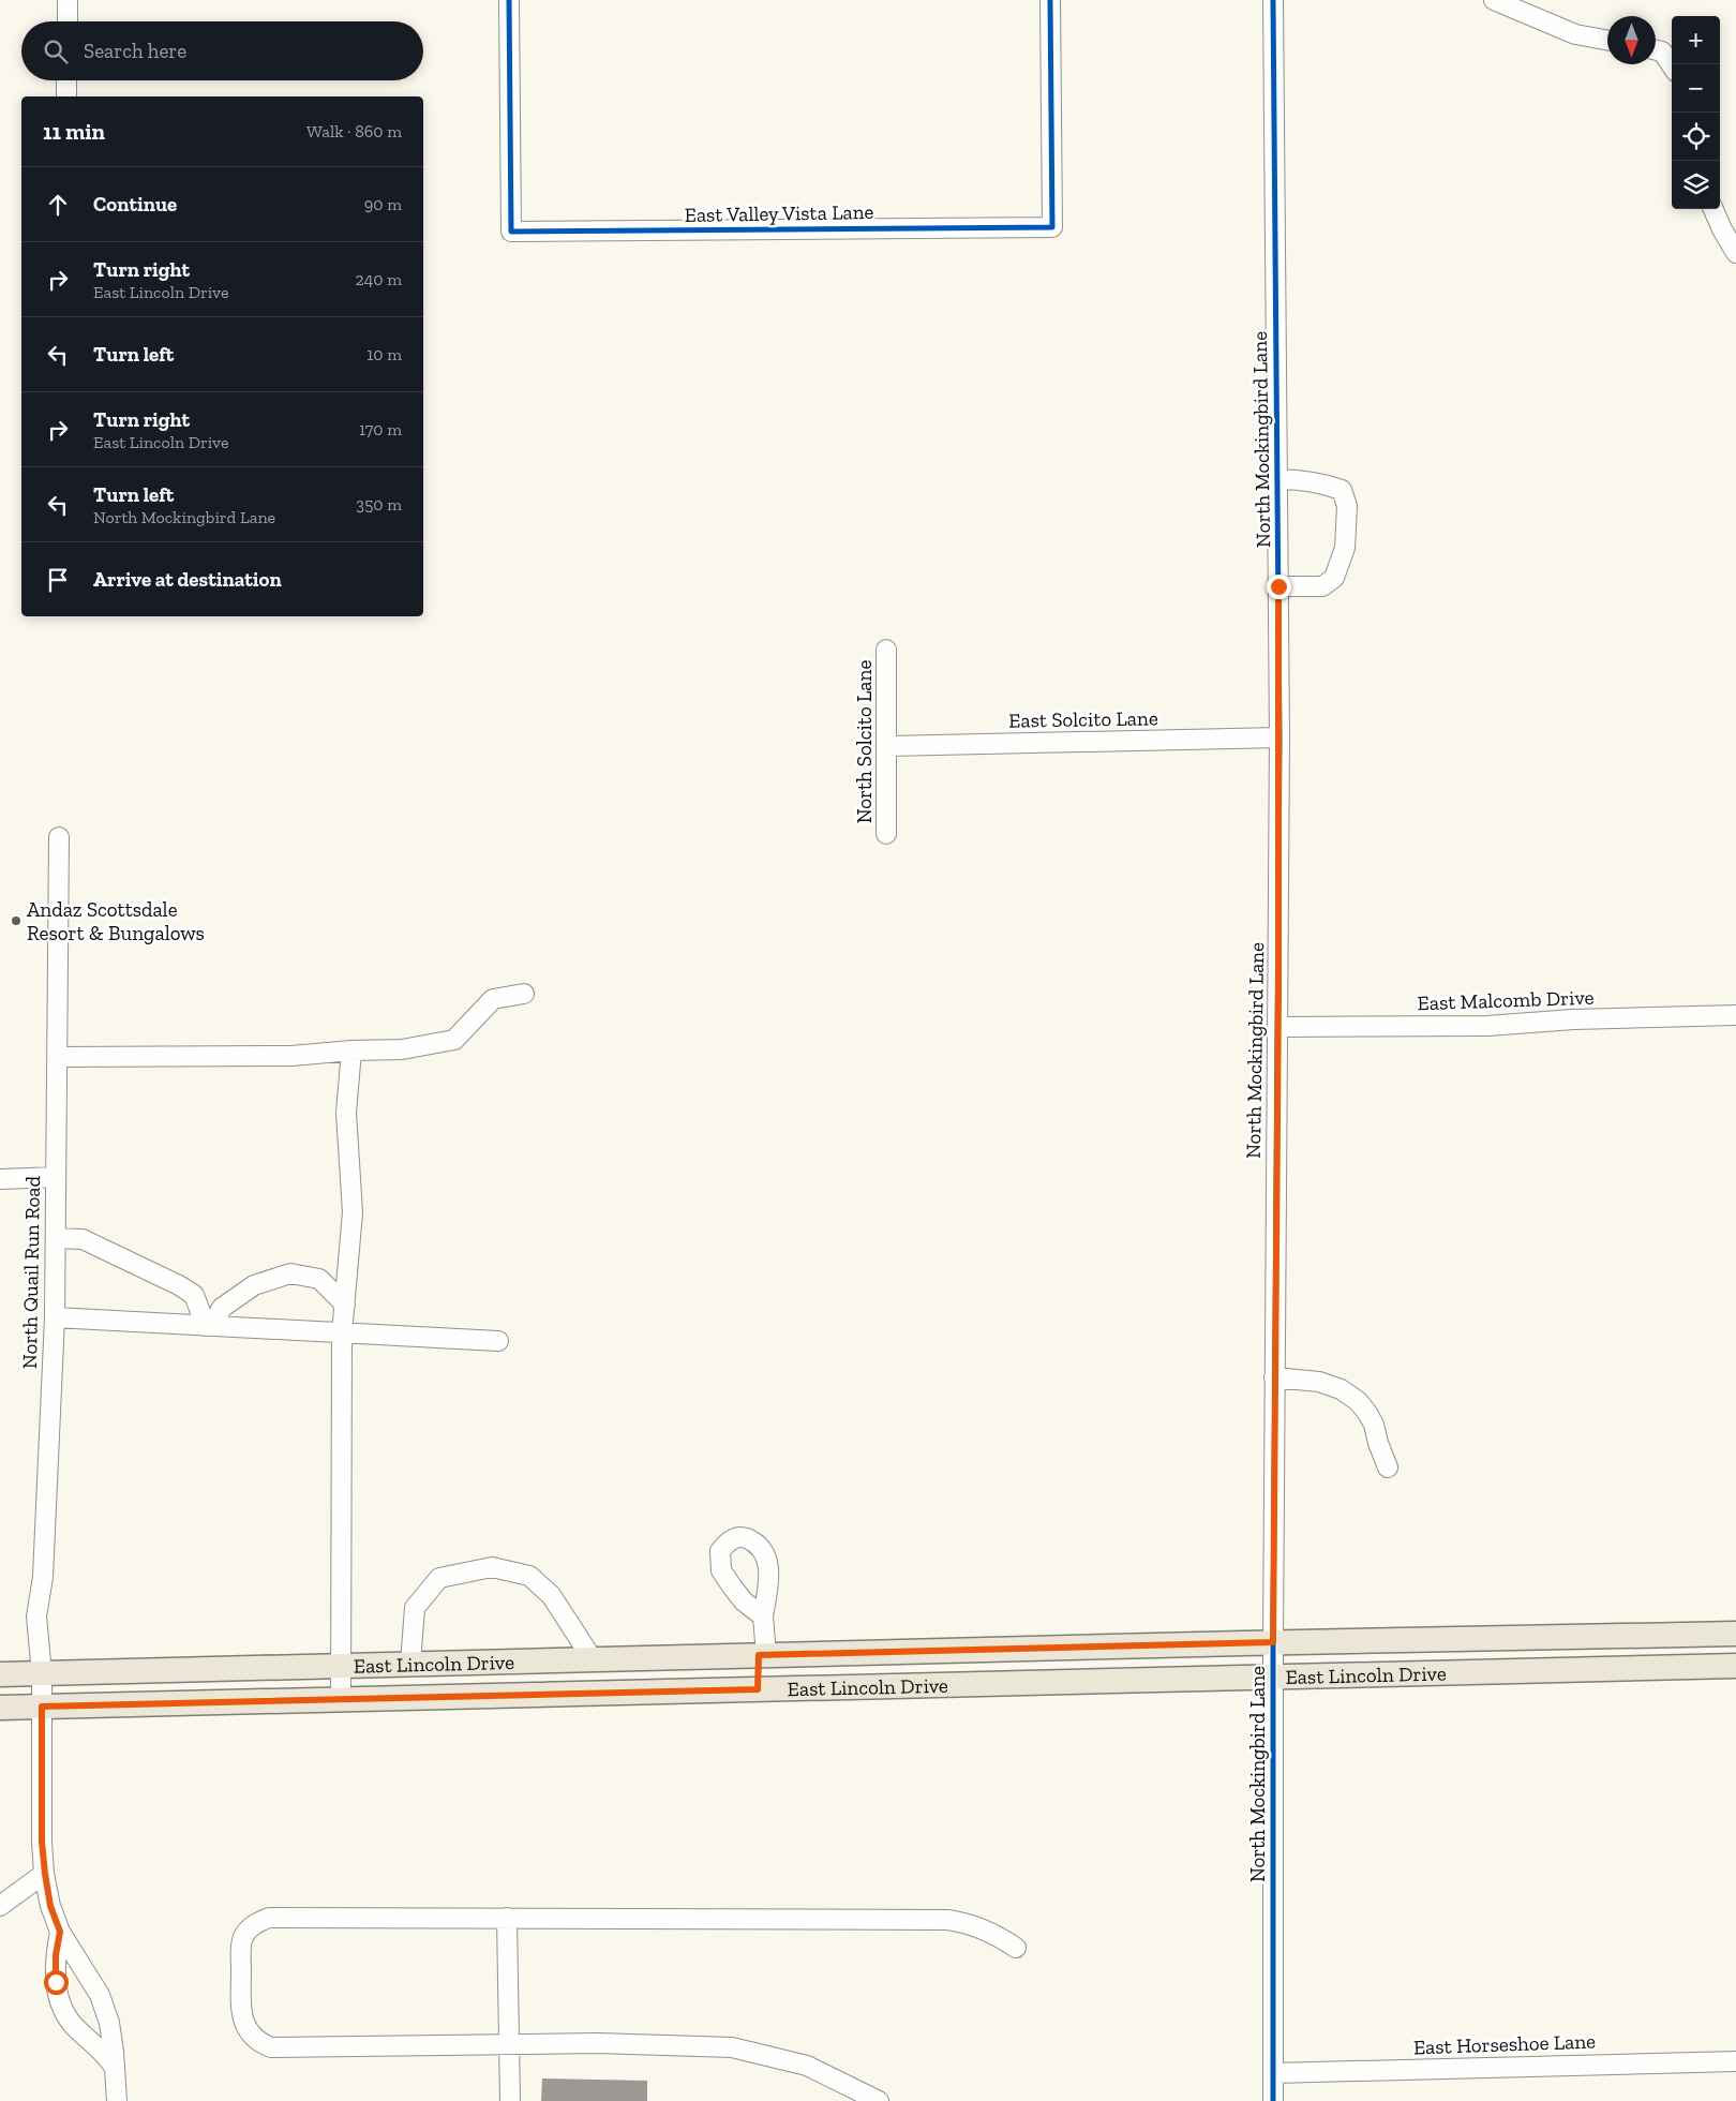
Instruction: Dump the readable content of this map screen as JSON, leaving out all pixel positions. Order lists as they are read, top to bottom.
{
  "streets": {
    "main road": ["East Lincoln Drive"],
    "street": [
      "East Valley Vista Lane",
      "North Mockingbird Lane",
      "East Solcito Lane",
      "North Solcito Lane",
      "East Malcomb Drive",
      "North Quail Run Road",
      "East Horseshoe Lane"
    ]
  },
  "crossings": [
    ["North Mockingbird Lane", "East Solcito Lane"],
    ["North Mockingbird Lane", "East Malcomb Drive"],
    ["North Mockingbird Lane", "East Lincoln Drive"],
    ["North Mockingbird Lane", "East Horseshoe Lane"],
    ["East Solcito Lane", "North Solcito Lane"],
    ["North Quail Run Road", "East Lincoln Drive"]
  ],
  "places": ["Andaz Scottsdale Resort & Bungalows"],
  "north": "bottom",
  "page": {
    "map_buttons": ["+", "−"],
    "search": "Search here",
    "heading": ["11 min", "Walk · 860 m"],
    "list": [
      ["Continue", "90 m"],
      ["Turn right", "East Lincoln Drive", "240 m"],
      ["Turn left", "10 m"],
      ["Turn right", "East Lincoln Drive", "170 m"],
      ["Turn left", "North Mockingbird Lane", "350 m"],
      "Arrive at destination"
    ]
  }
}
